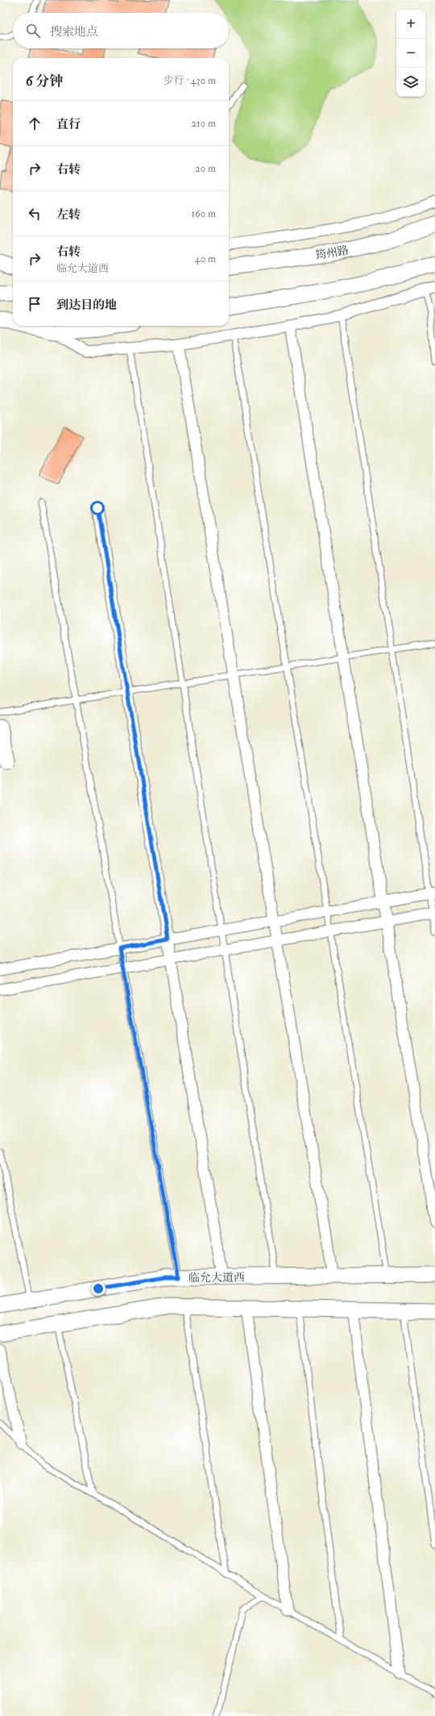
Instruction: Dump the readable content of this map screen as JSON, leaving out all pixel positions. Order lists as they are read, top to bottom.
{
  "streets": {
    "main road": ["筠州路", "临允大道西"]
  },
  "page": {
    "map_buttons": ["+", "−"],
    "search": "搜索地点",
    "heading": ["6 分钟", "步行 · 430 m"],
    "list": [
      ["直行", "210 m"],
      ["右转", "20 m"],
      ["左转", "160 m"],
      ["右转", "临允大道西", "40 m"],
      "到达目的地"
    ]
  }
}
